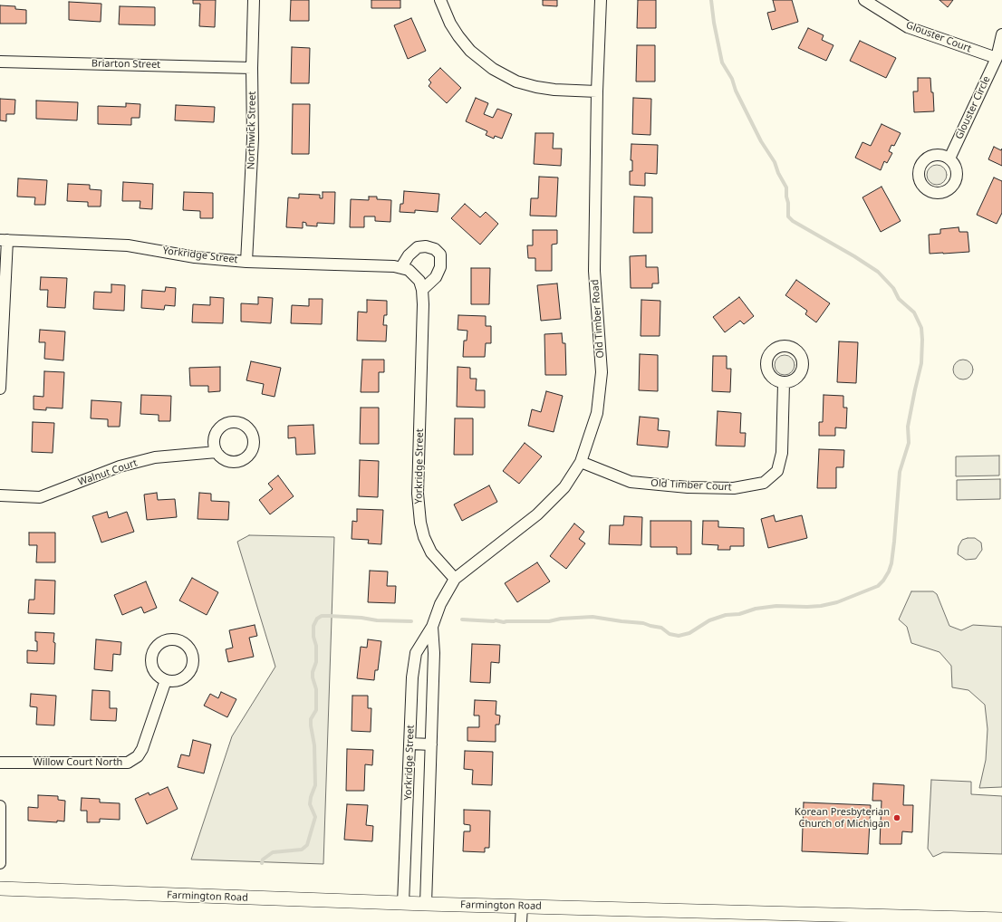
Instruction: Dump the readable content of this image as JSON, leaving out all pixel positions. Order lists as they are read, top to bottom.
{
  "streets": {
    "street": [
      "Glouster Court",
      "Briarton Street",
      "Glouster Circle",
      "Northwick Street",
      "Yorkridge Street",
      "Old Timber Road",
      "Walnut Court",
      "Old Timber Court",
      "Willow Court North",
      "Farmington Road"
    ]
  },
  "crossings": [
    ["Glouster Court", "Glouster Circle"],
    ["Briarton Street", "Northwick Street"],
    ["Northwick Street", "Yorkridge Street"],
    ["Yorkridge Street", "Old Timber Road"],
    ["Yorkridge Street", "Farmington Road"],
    ["Old Timber Road", "Old Timber Court"]
  ],
  "places": ["Korean Presbyterian Church of Michigan"]
}
